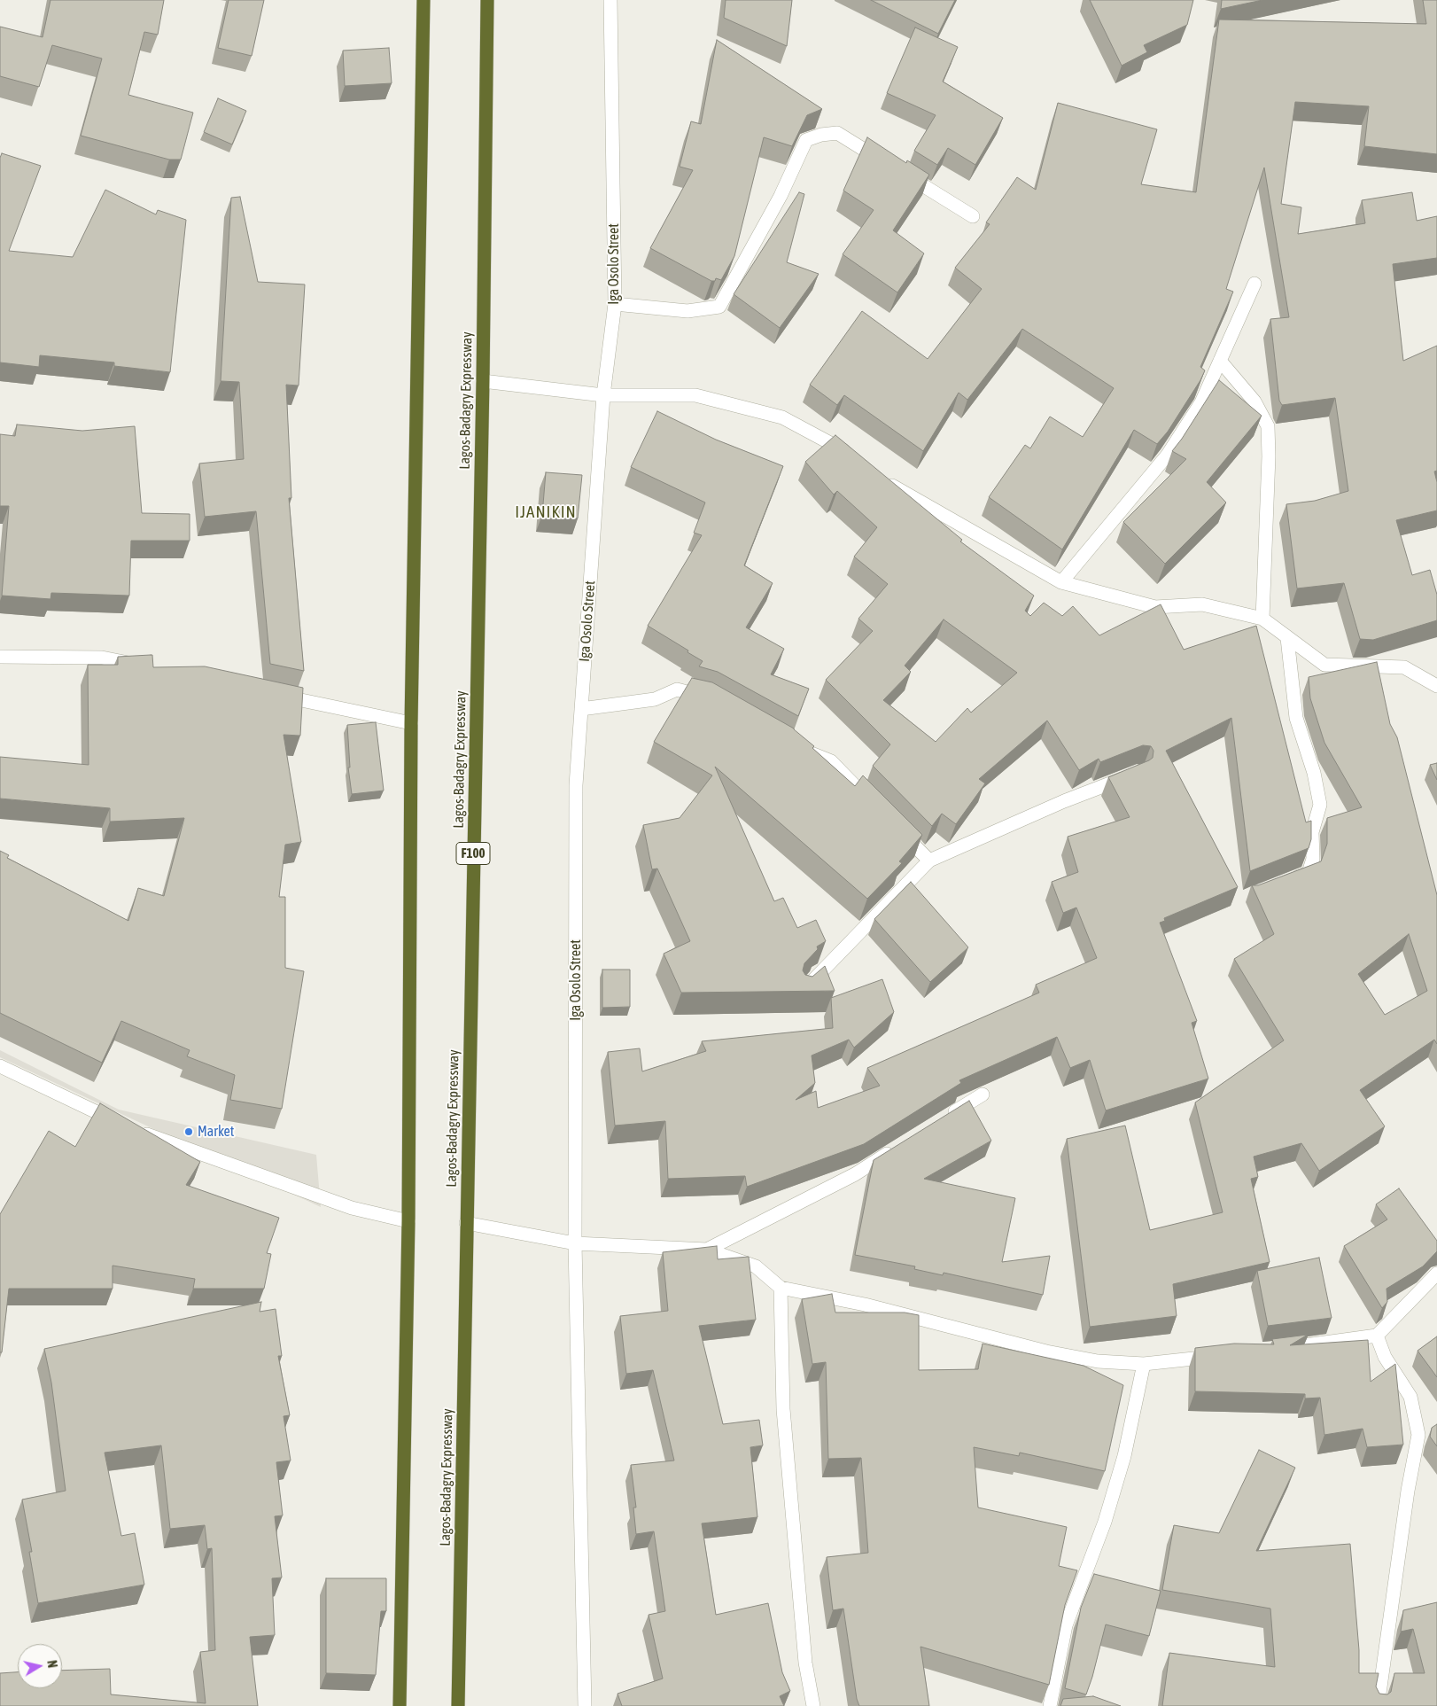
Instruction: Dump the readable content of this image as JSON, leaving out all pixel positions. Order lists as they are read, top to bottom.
{
  "streets": {
    "highway": ["Lagos-Badagry Expressway", "F100"],
    "street": ["Iga Osolo Street"]
  },
  "districts": ["IJANIKIN"],
  "places": ["Market"],
  "north": "right"
}
